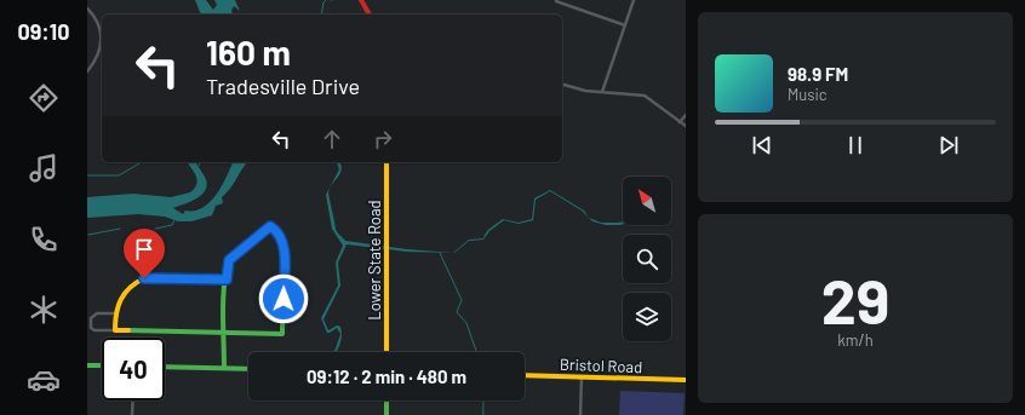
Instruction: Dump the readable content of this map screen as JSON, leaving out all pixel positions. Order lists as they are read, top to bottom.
{
  "streets": {
    "street": ["Lower State Road", "Bristol Road"]
  },
  "north": "top left",
  "page": {
    "tabs": "09:10",
    "turn": ["160 m", "Tradesville Drive"],
    "song": ["98.9 FM", "Music"],
    "tile": ["29", "km/h"],
    "limit": "40",
    "trip": "09:12 · 2 min · 480 m"
  }
}
